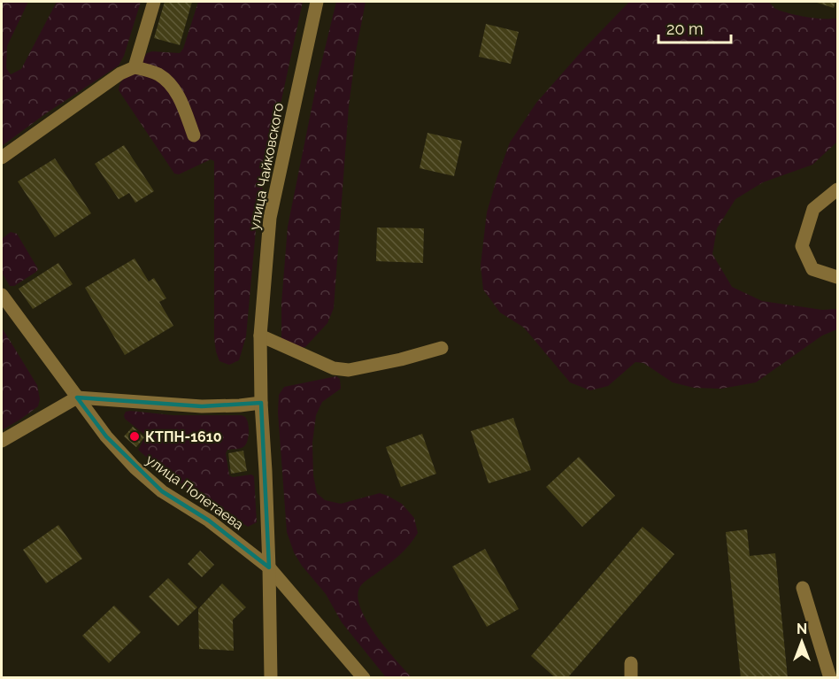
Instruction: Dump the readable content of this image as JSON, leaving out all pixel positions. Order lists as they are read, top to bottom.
{
  "streets": {
    "street": ["улица Чайковского", "улица Полетаева"]
  },
  "crossings": [
    ["улица Чайковского", "улица Полетаева"]
  ],
  "places": ["КТПН-1610"],
  "scale_bar": "20 m",
  "north": "top"
}
